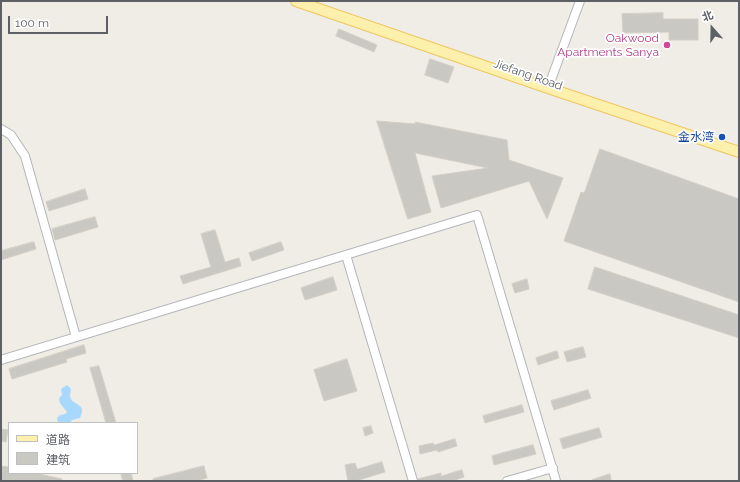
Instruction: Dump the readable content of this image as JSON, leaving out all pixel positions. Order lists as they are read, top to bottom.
{
  "streets": {
    "main road": ["Jiefang Road"]
  },
  "places": ["Oakwood Apartments Sanya", "金水湾"],
  "legend": ["道路", "建筑"],
  "scale_bar": "100 m",
  "north": "top"
}
